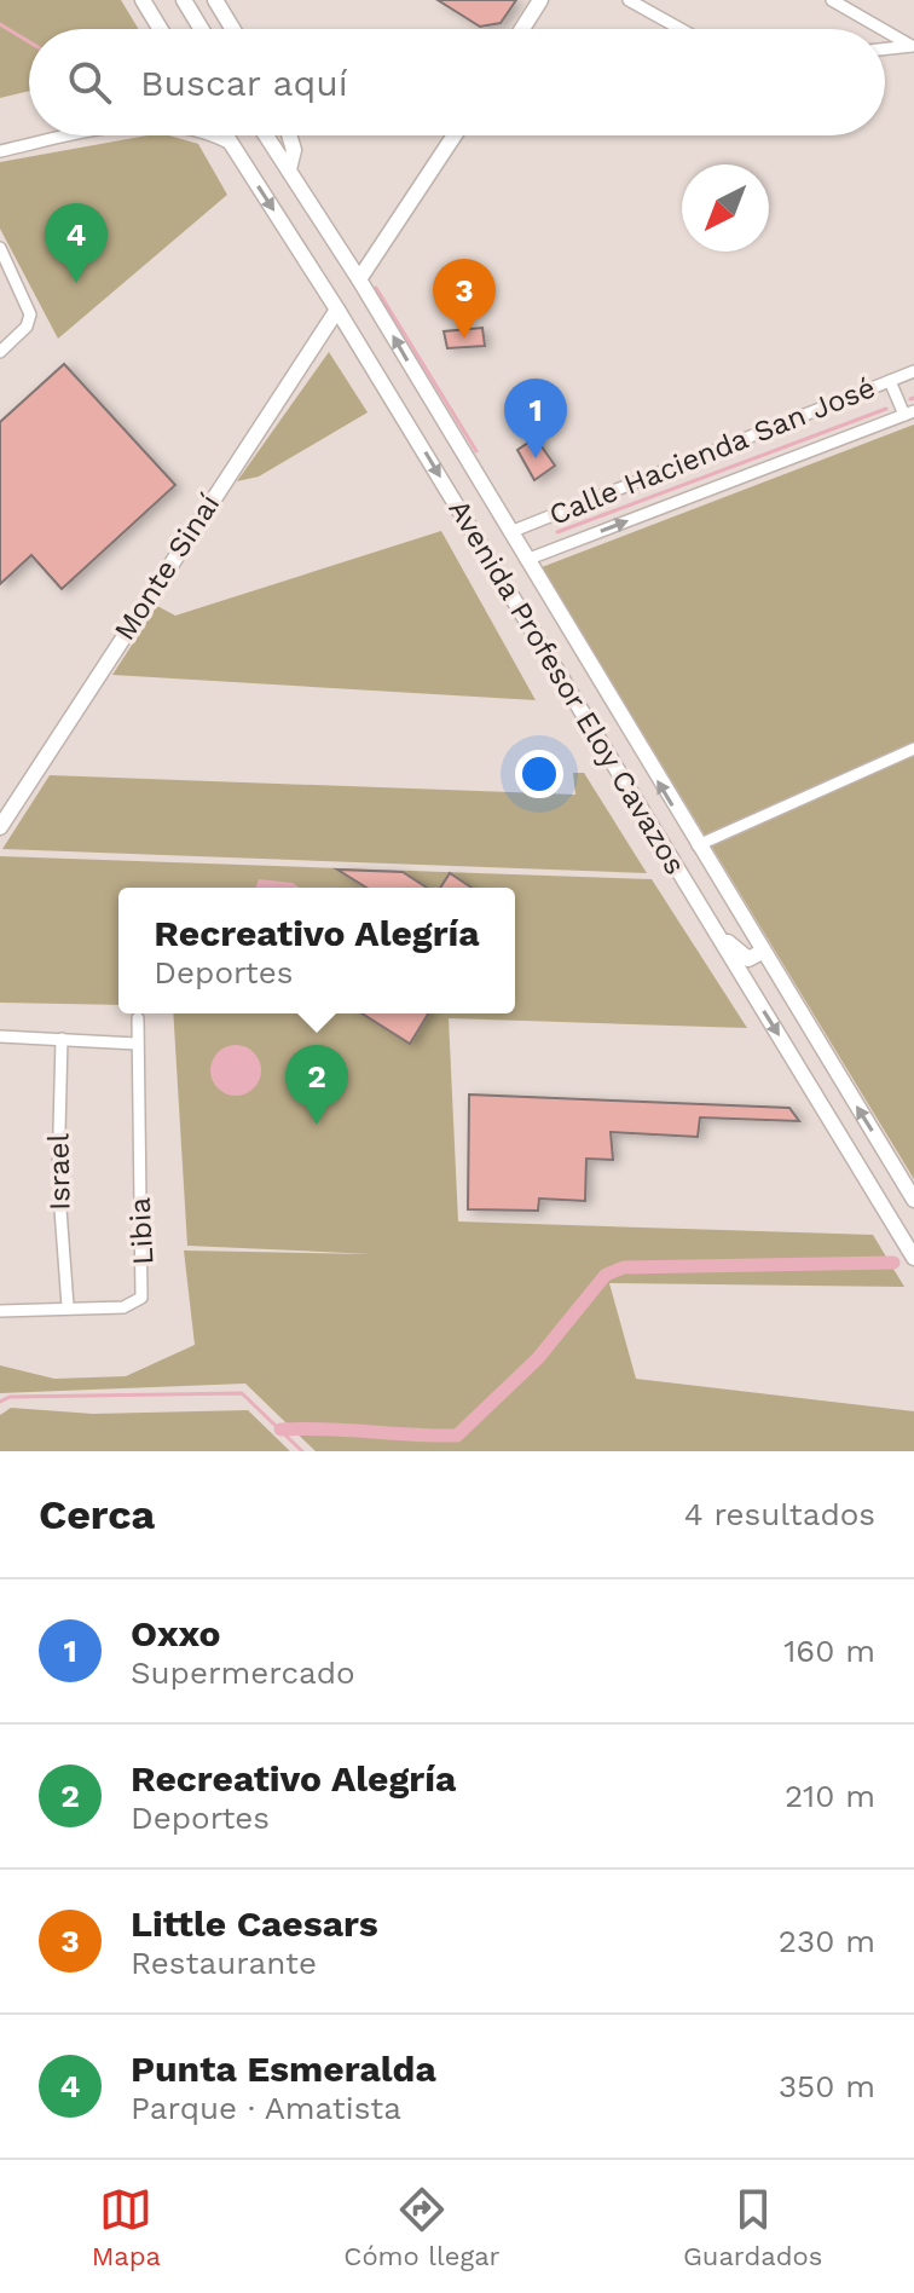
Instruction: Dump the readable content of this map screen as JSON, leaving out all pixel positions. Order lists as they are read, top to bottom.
{
  "streets": {
    "main road": ["Monte Sinaí", "Avenida Profesor Eloy Cavazos"],
    "street": ["Calle Hacienda San José", "Israel", "Libia"]
  },
  "crossings": [
    ["Calle Hacienda San José", "Avenida Profesor Eloy Cavazos"],
    ["Monte Sinaí", "Avenida Profesor Eloy Cavazos"],
    ["Israel", "Libia"]
  ],
  "north": "bottom left",
  "page": {
    "search": "Buscar aquí",
    "pins": [
      "4",
      "3",
      "1",
      "2"
    ],
    "popup": ["Recreativo Alegría", "Deportes"],
    "heading": ["Cerca", "4 resultados"],
    "list": [
      {
        "mark": "1",
        "name": "Oxxo",
        "note": "Supermercado",
        "value": "160 m"
      },
      {
        "mark": "2",
        "name": "Recreativo Alegría",
        "note": "Deportes",
        "value": "210 m"
      },
      {
        "mark": "3",
        "name": "Little Caesars",
        "note": "Restaurante",
        "value": "230 m"
      },
      {
        "mark": "4",
        "name": "Punta Esmeralda",
        "note": "Parque · Amatista",
        "value": "350 m"
      }
    ],
    "nav": ["Mapa", "Cómo llegar", "Guardados"]
  }
}
